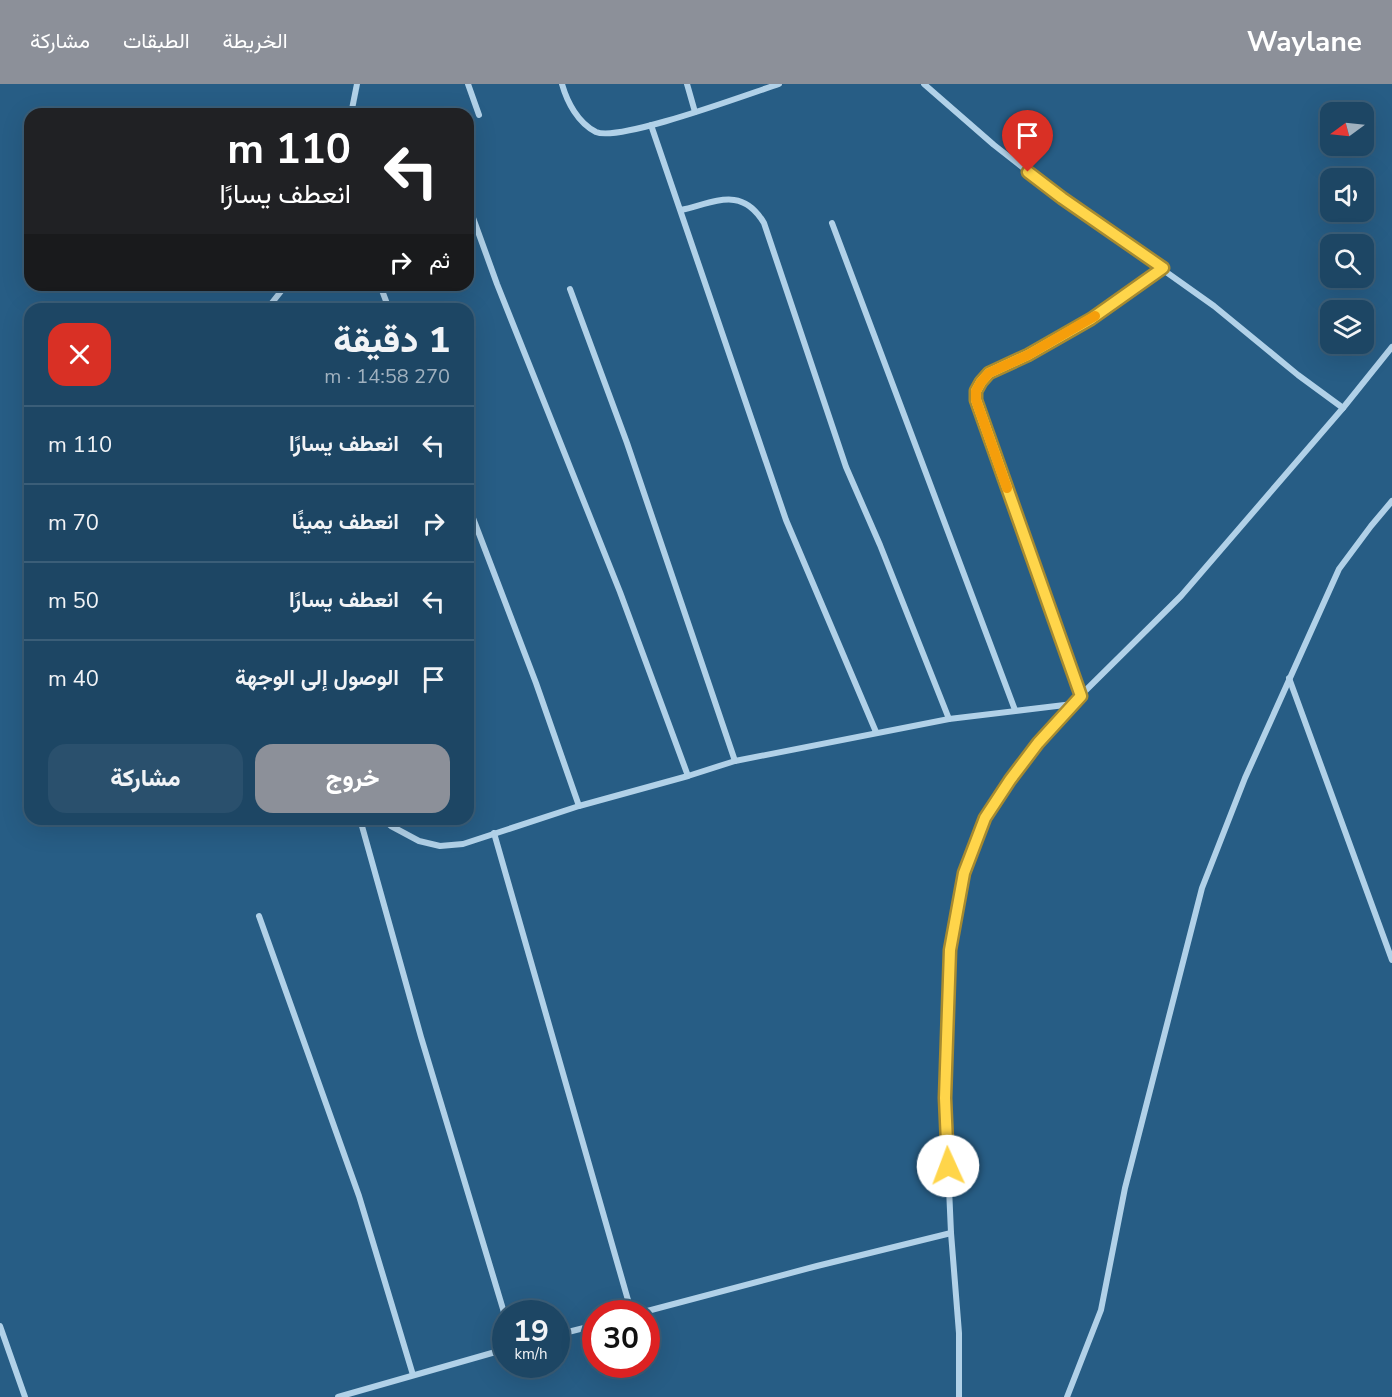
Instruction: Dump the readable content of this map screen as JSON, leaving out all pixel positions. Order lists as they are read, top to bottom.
{
  "north": "left",
  "page": {
    "header": "Waylane",
    "nav": ["الخريطة", "الطبقات", "مشاركة"],
    "turn": ["110 m", "انعطف يسارًا"],
    "then": "ثم",
    "heading": ["1 دقيقة", "270 m · 14:58"],
    "list": [
      {
        "name": "انعطف يسارًا",
        "value": "110 m"
      },
      {
        "name": "انعطف يمينًا",
        "value": "70 m"
      },
      {
        "name": "انعطف يسارًا",
        "value": "50 m"
      },
      {
        "name": "الوصول إلى الوجهة",
        "value": "40 m"
      }
    ],
    "buttons": ["خروج", "مشاركة"],
    "speed": "19 km/h",
    "limit": "30"
  }
}
